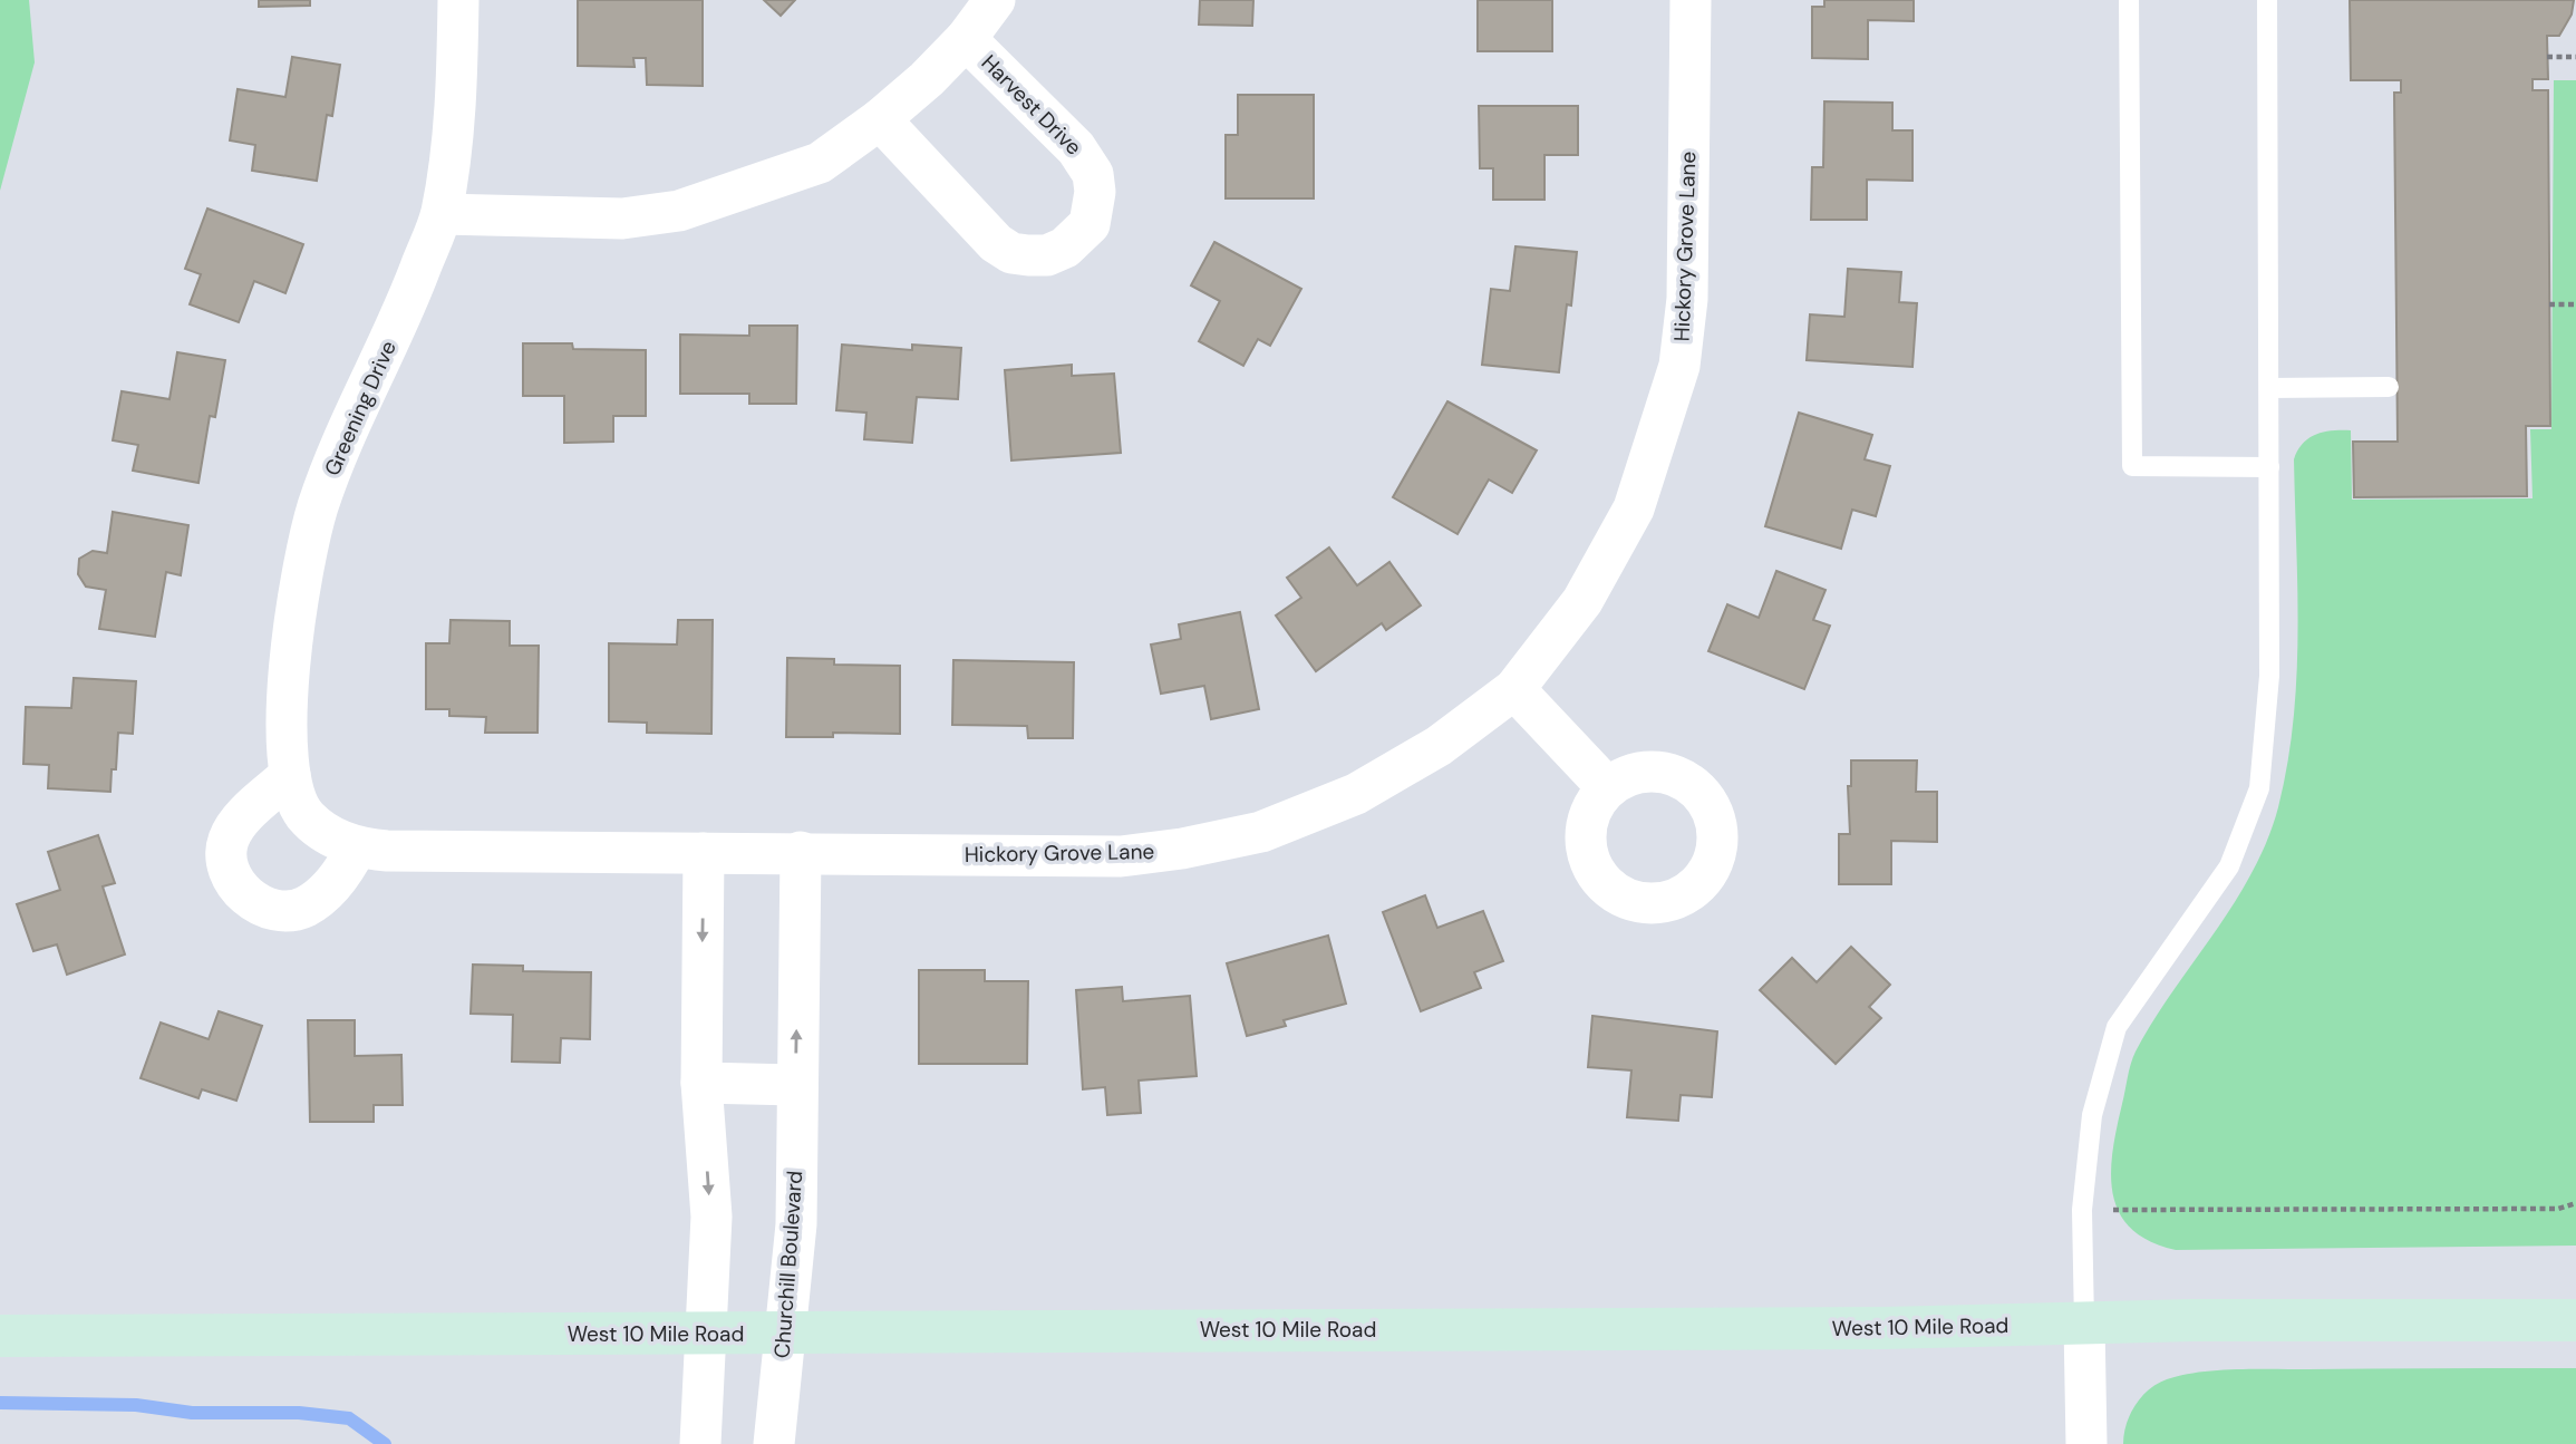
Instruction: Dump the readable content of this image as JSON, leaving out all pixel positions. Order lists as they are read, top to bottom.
{
  "streets": {
    "main road": ["West 10 Mile Road"],
    "street": [
      "Harvest Drive",
      "Hickory Grove Lane",
      "Greening Drive",
      "Churchill Boulevard"
    ]
  },
  "crossings": [
    ["Harvest Drive", "Greening Drive"],
    ["Hickory Grove Lane", "Greening Drive"],
    ["Hickory Grove Lane", "Churchill Boulevard"],
    ["Churchill Boulevard", "West 10 Mile Road"]
  ]
}
